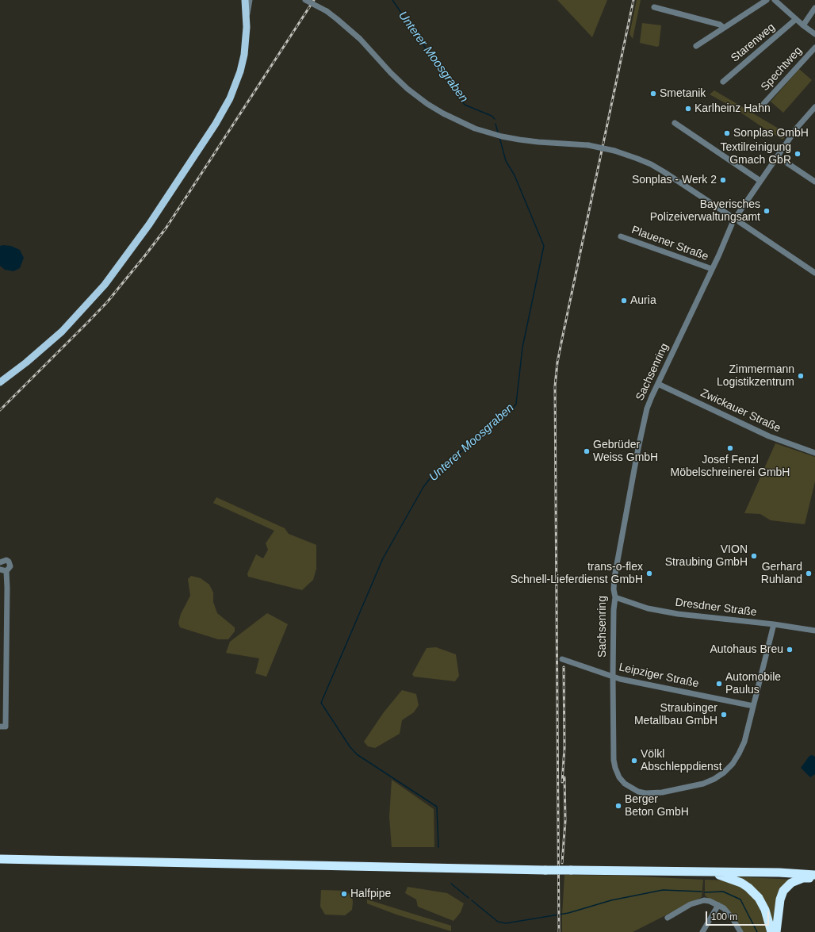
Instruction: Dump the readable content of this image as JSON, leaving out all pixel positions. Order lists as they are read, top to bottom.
{
  "streets": {
    "street": [
      "Starenweg",
      "Spechtweg",
      "Plauener Straße",
      "Sachsenring",
      "Zwickauer Straße",
      "Dresdner Straße",
      "Leipziger Straße"
    ]
  },
  "crossings": [
    ["Plauener Straße", "Sachsenring"],
    ["Sachsenring", "Zwickauer Straße"],
    ["Sachsenring", "Dresdner Straße"],
    ["Sachsenring", "Leipziger Straße"]
  ],
  "water": ["Unterer Moosgraben"],
  "places": [
    "Smetanik",
    "Karlheinz Hahn",
    "Sonplas GmbH",
    "Textilreinigung Gmach GbR",
    "Sonplas - Werk 2",
    "Bayerisches Polizeiverwaltungsamt",
    "Auria",
    "Zimmermann Logistikzentrum",
    "Josef Fenzl Möbelschreinerei GmbH",
    "Gebrüder Weiss GmbH",
    "VION Straubing GmbH",
    "trans-o-flex Schnell-Lieferdienst GmbH",
    "Gerhard Ruhland",
    "Autohaus Breu",
    "Automobile Paulus",
    "Straubinger Metallbau GmbH",
    "Völkl Abschleppdienst",
    "Berger Beton GmbH",
    "Halfpipe"
  ],
  "scale_bar": "100 m"
}
